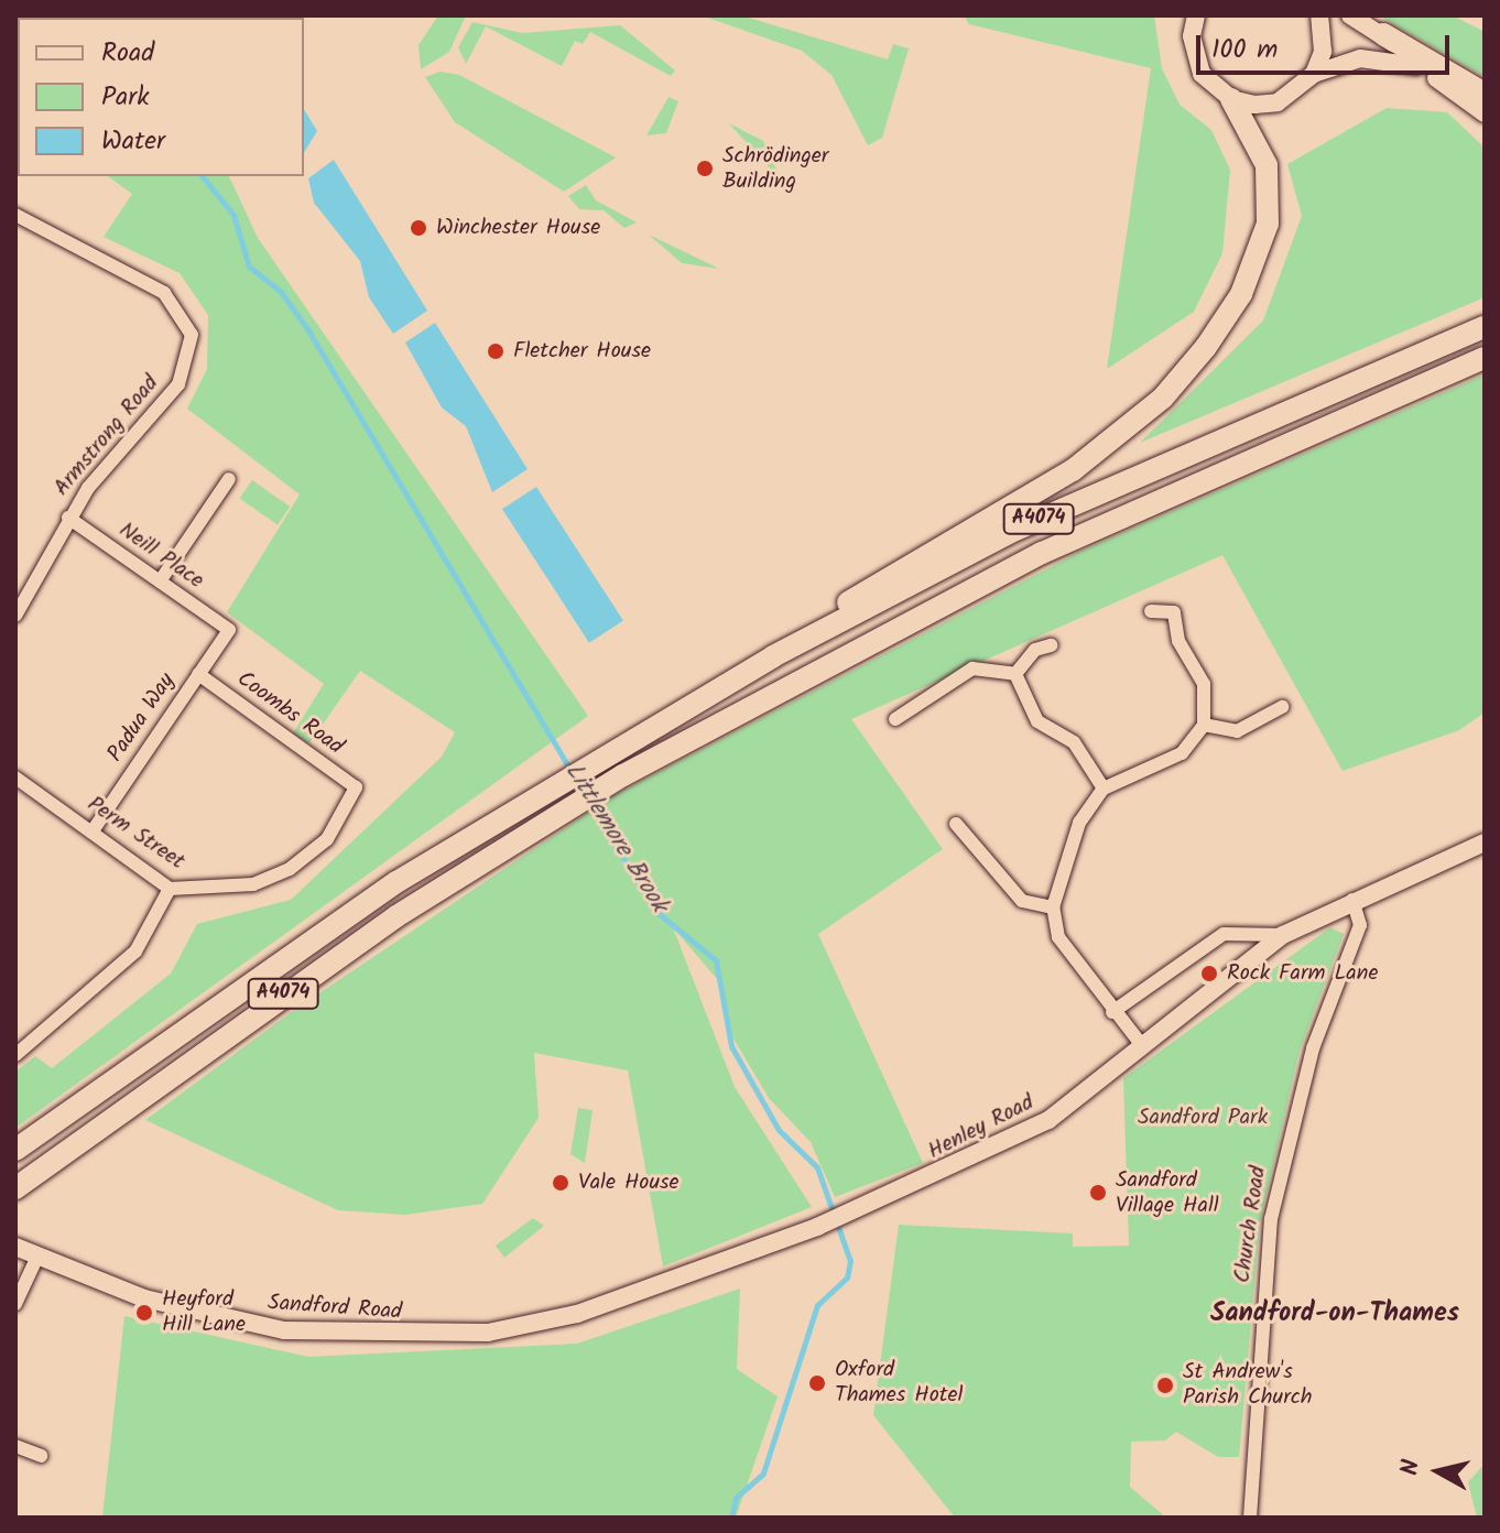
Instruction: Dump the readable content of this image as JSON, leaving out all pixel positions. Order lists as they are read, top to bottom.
{
  "streets": {
    "main road": ["A4074"],
    "street": [
      "Armstrong Road",
      "Neill Place",
      "Coombs Road",
      "Padua Way",
      "Perm Street",
      "Henley Road",
      "Church Road",
      "Sandford Road"
    ]
  },
  "crossings": [
    ["Armstrong Road", "Neill Place"],
    ["Neill Place", "Padua Way"],
    ["Coombs Road", "Padua Way"],
    ["Coombs Road", "Perm Street"],
    ["Padua Way", "Perm Street"],
    ["Henley Road", "Church Road"],
    ["Henley Road", "Sandford Road"]
  ],
  "districts": ["Sandford-on-Thames"],
  "water": ["Littlemore Brook"],
  "parks": ["Sandford Park"],
  "places": [
    "Schrödinger Building",
    "Winchester House",
    "Fletcher House",
    "Rock Farm Lane",
    "Vale House",
    "Sandford Village Hall",
    "Heyford Hill Lane",
    "Oxford Thames Hotel",
    "St Andrew's Parish Church"
  ],
  "legend": ["Road", "Park", "Water"],
  "scale_bar": "100 m",
  "north": "left"
}
